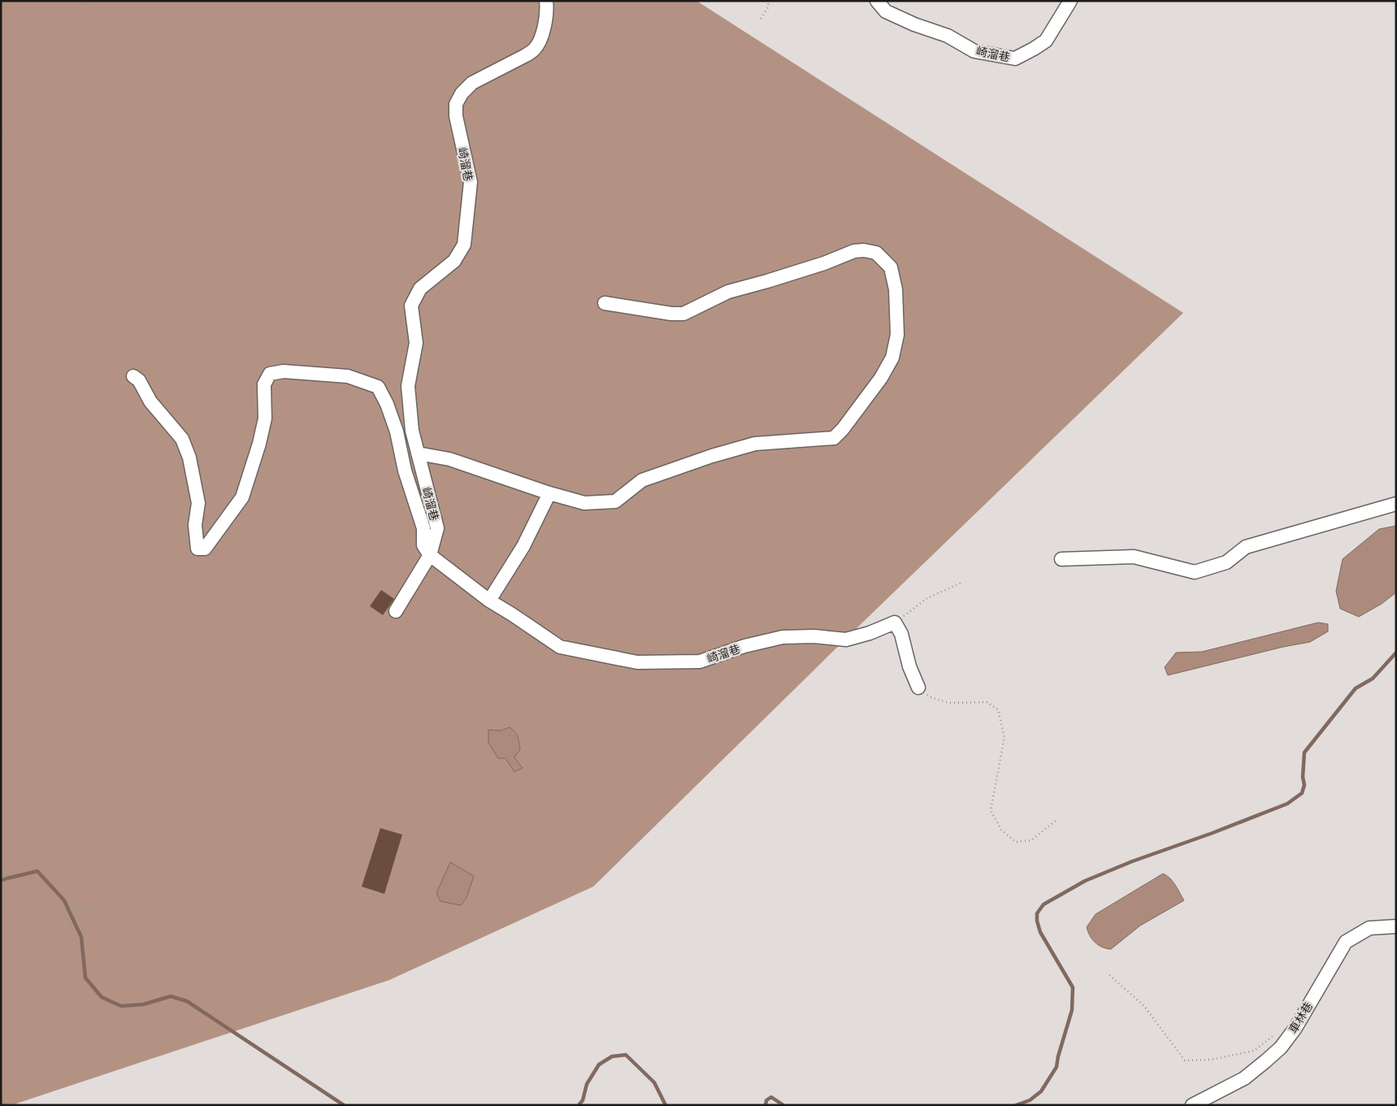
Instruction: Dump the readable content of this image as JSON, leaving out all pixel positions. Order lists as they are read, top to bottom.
{
  "streets": {
    "street": ["崎溜巷", "車林巷"]
  }
}
